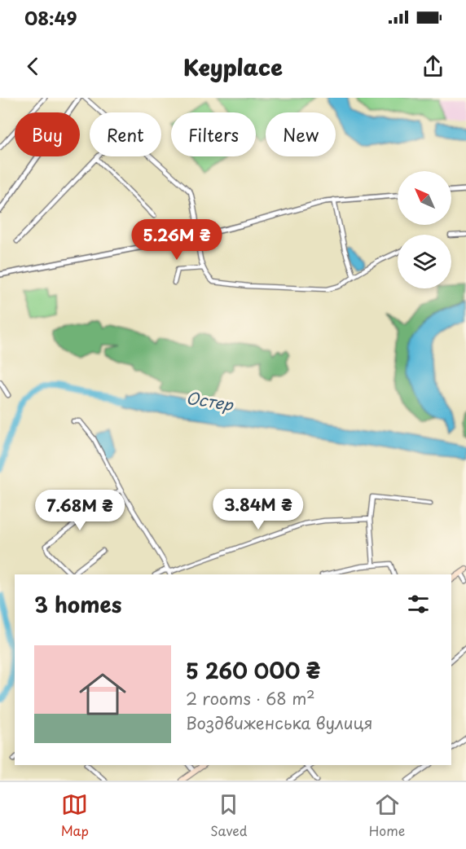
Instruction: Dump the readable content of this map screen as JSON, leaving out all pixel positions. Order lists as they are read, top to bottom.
{
  "water": ["Остер"],
  "north": "top left",
  "page": {
    "status": "08:49",
    "header": "Keyplace",
    "chip": [
      "Buy",
      "Rent",
      "Filters",
      "New"
    ],
    "price": ["5.26M ₴", "3.84M ₴", "7.68M ₴"],
    "heading": "3 homes",
    "list": [
      {
        "name": "5 260 000 ₴",
        "note": "2 rooms · 68 m² · Воздвиженська вулиця"
      }
    ],
    "tabs": ["Map", "Saved", "Home"]
  }
}
